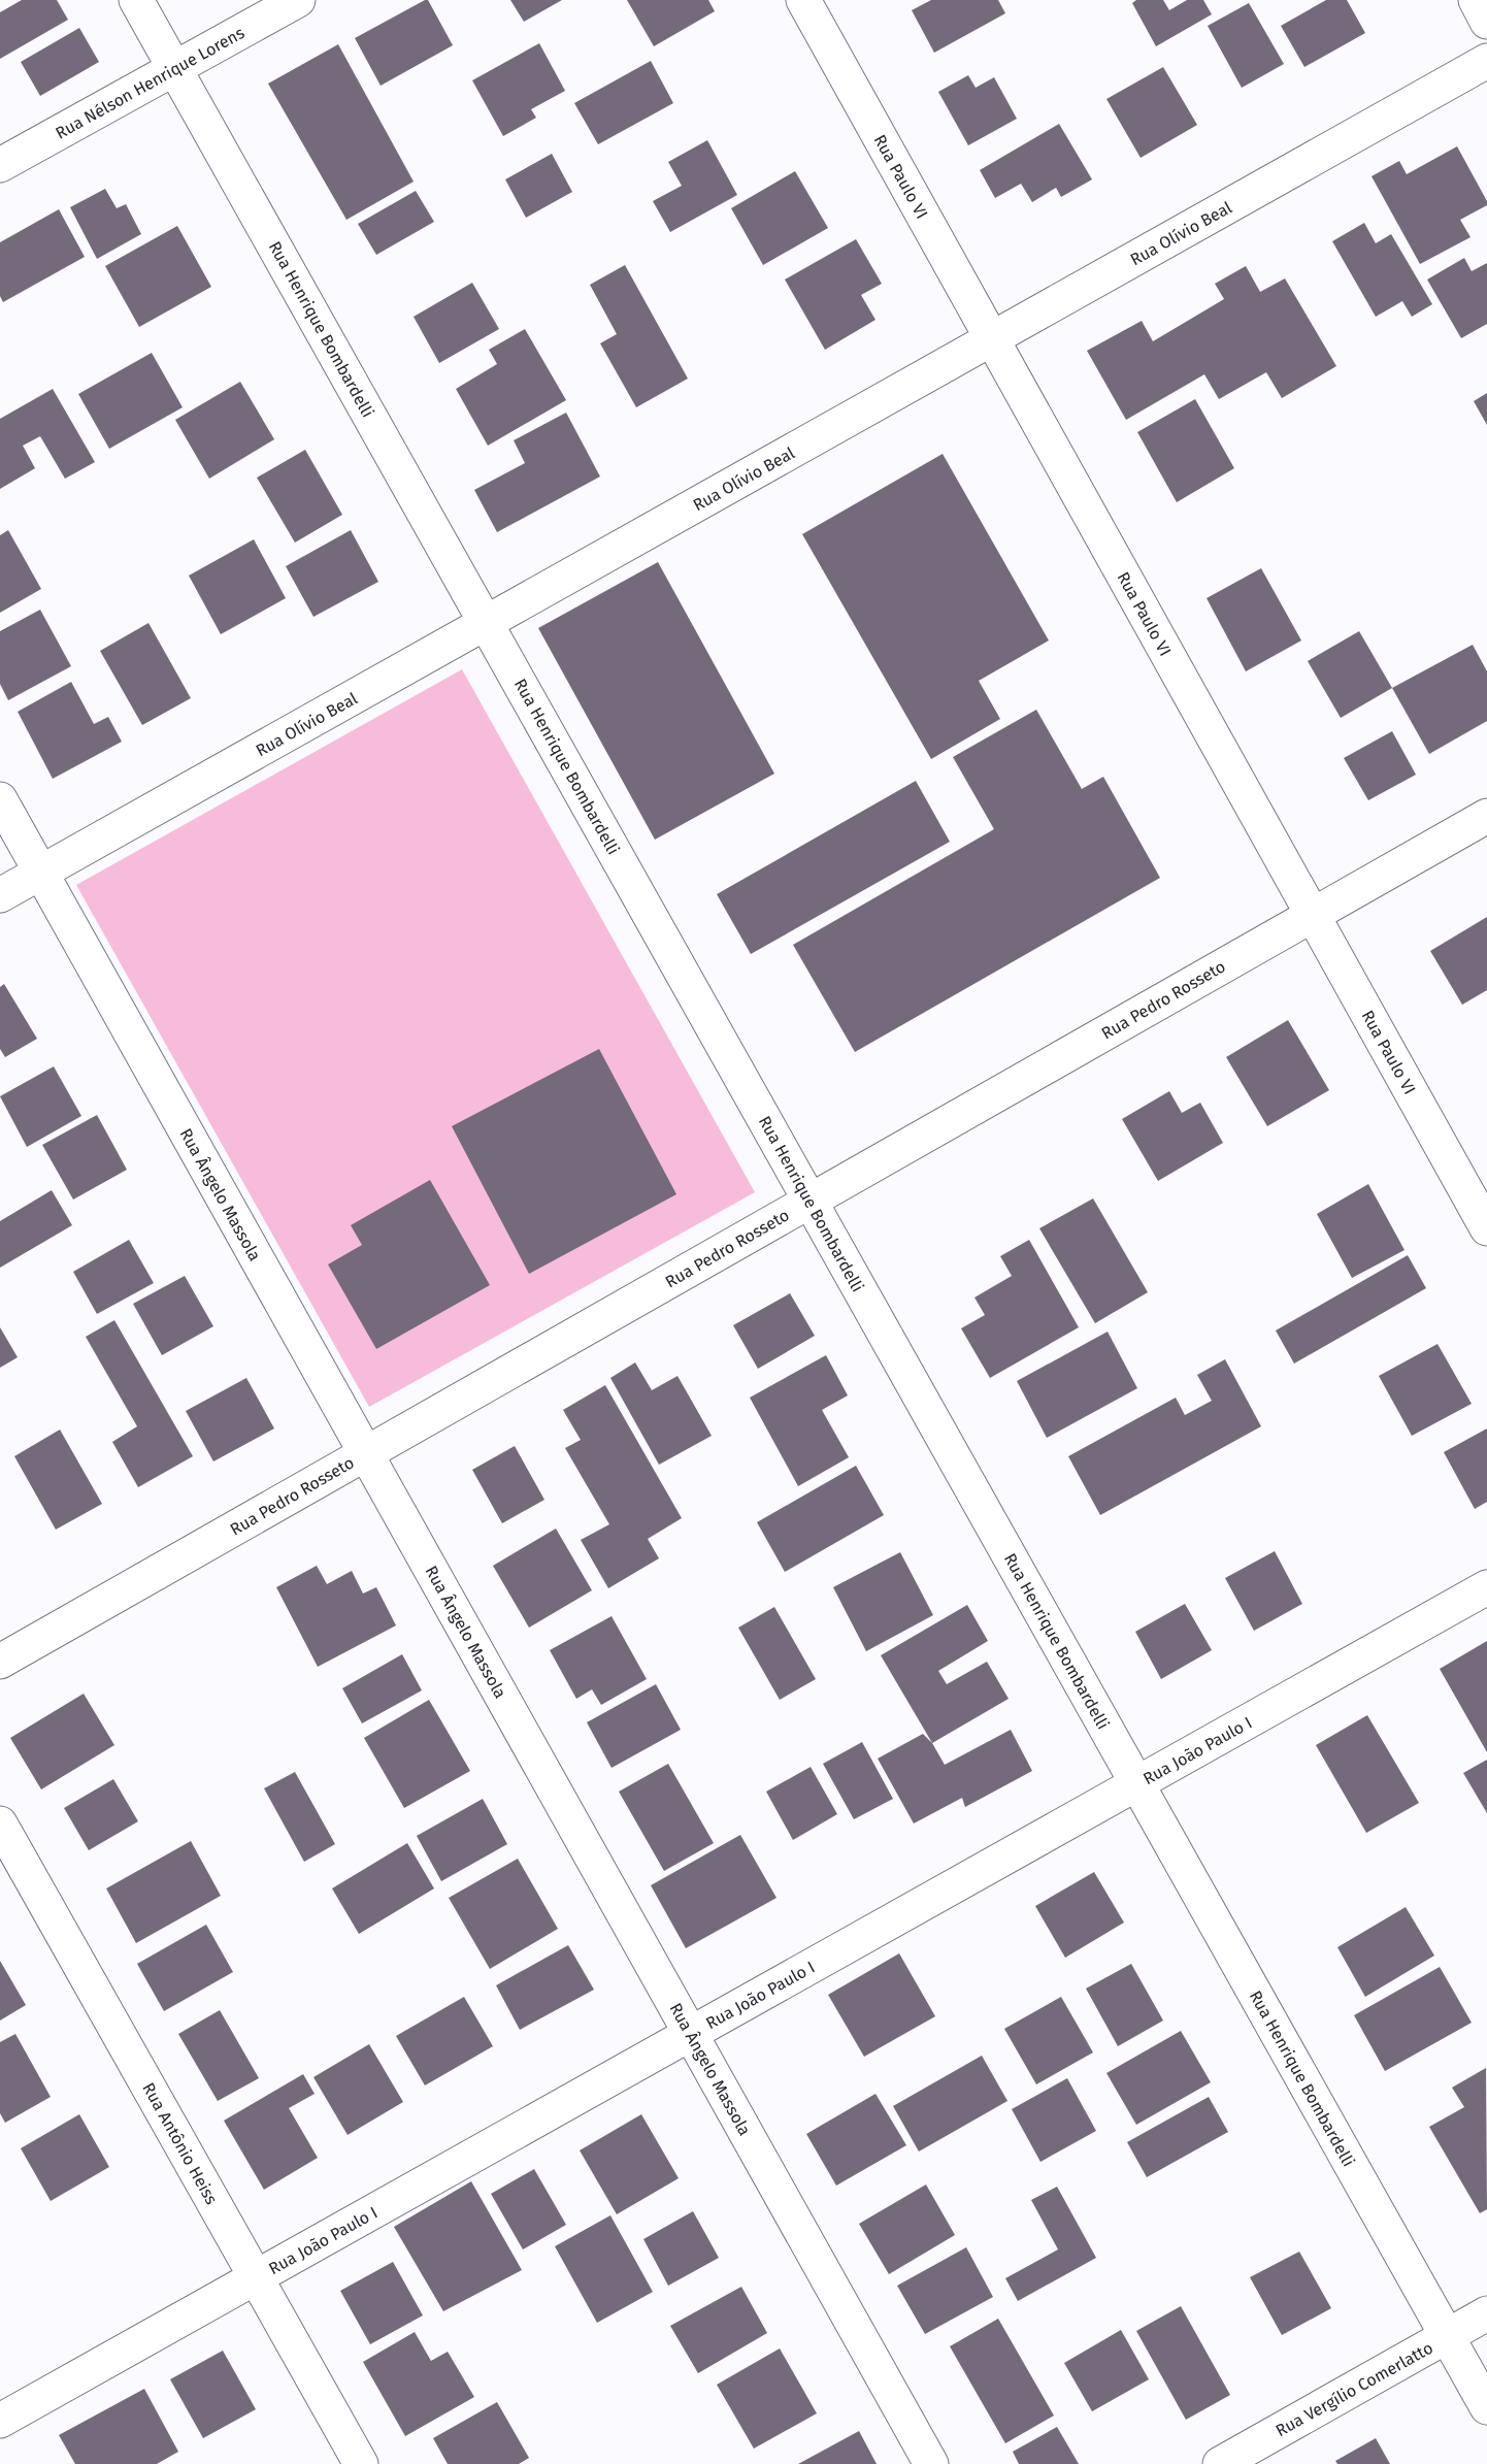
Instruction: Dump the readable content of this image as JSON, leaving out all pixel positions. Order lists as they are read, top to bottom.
{
  "streets": {
    "street": [
      "Rua Nélson Henrique Lorens",
      "Rua Paulo VI",
      "Rua Olívio Beal",
      "Rua Henrique Bombardelli",
      "Rua Pedro Rosseto",
      "Rua Ângelo Massola",
      "Rua João Paulo I",
      "Rua Antônio Heiss",
      "Rua Vergílio Comerlatto"
    ]
  },
  "crossings": [
    ["Rua Nélson Henrique Lorens", "Rua Henrique Bombardelli"],
    ["Rua Paulo VI", "Rua Olívio Beal"],
    ["Rua Paulo VI", "Rua Pedro Rosseto"],
    ["Rua Olívio Beal", "Rua Henrique Bombardelli"],
    ["Rua Olívio Beal", "Rua Ângelo Massola"],
    ["Rua Henrique Bombardelli", "Rua Pedro Rosseto"],
    ["Rua Henrique Bombardelli", "Rua João Paulo I"],
    ["Rua Henrique Bombardelli", "Rua Vergílio Comerlatto"],
    ["Rua Pedro Rosseto", "Rua Ângelo Massola"],
    ["Rua Ângelo Massola", "Rua João Paulo I"],
    ["Rua João Paulo I", "Rua Antônio Heiss"]
  ]
}
